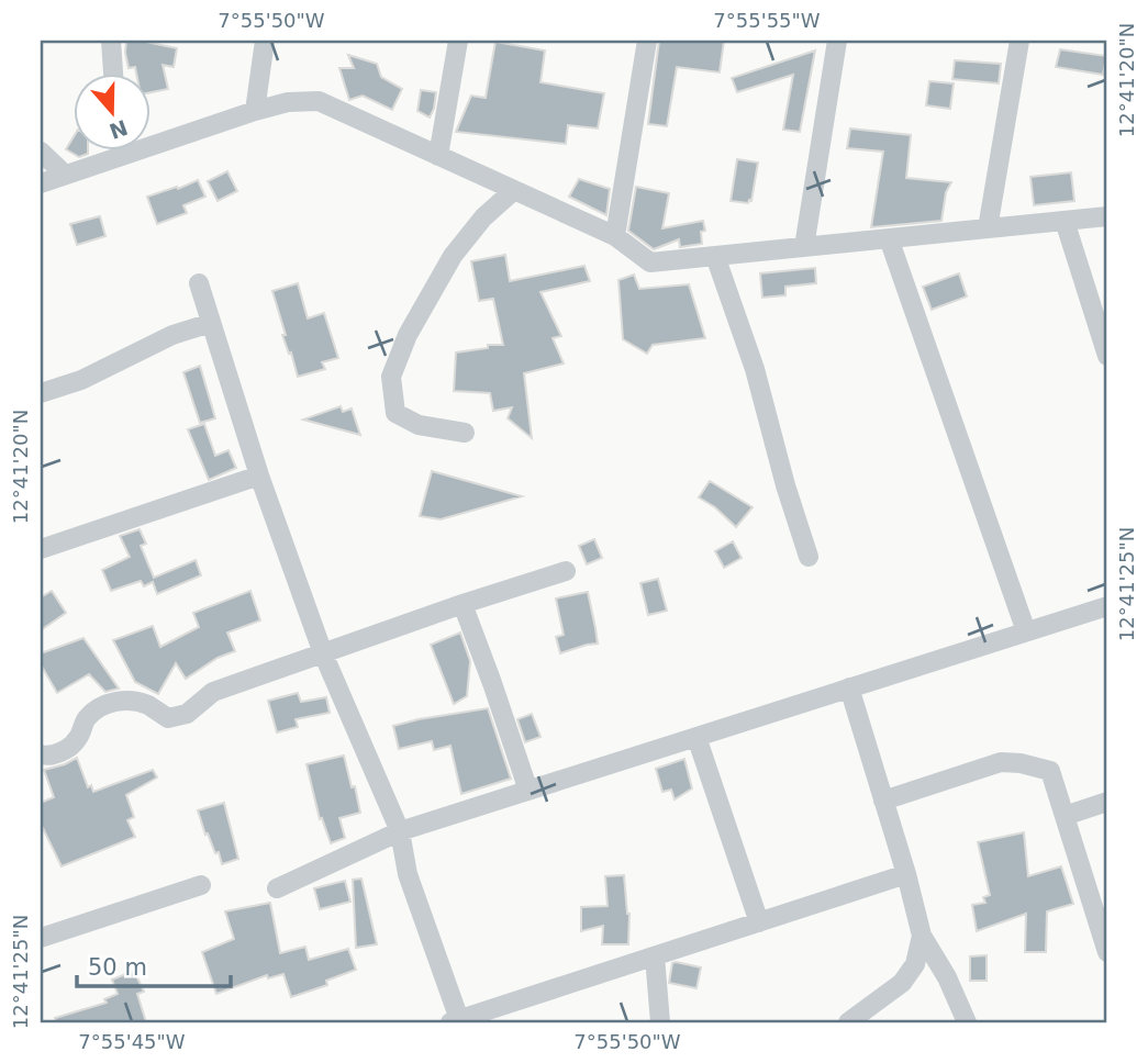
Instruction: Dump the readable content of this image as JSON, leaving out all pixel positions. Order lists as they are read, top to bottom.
{
  "scale_bar": "50 m",
  "north": "bottom",
  "coordinates": [
    "7°55'50\"W",
    "7°55'55\"W",
    "12°41'20\"N",
    "12°41'25\"N",
    "7°55'45\"W"
  ]
}
